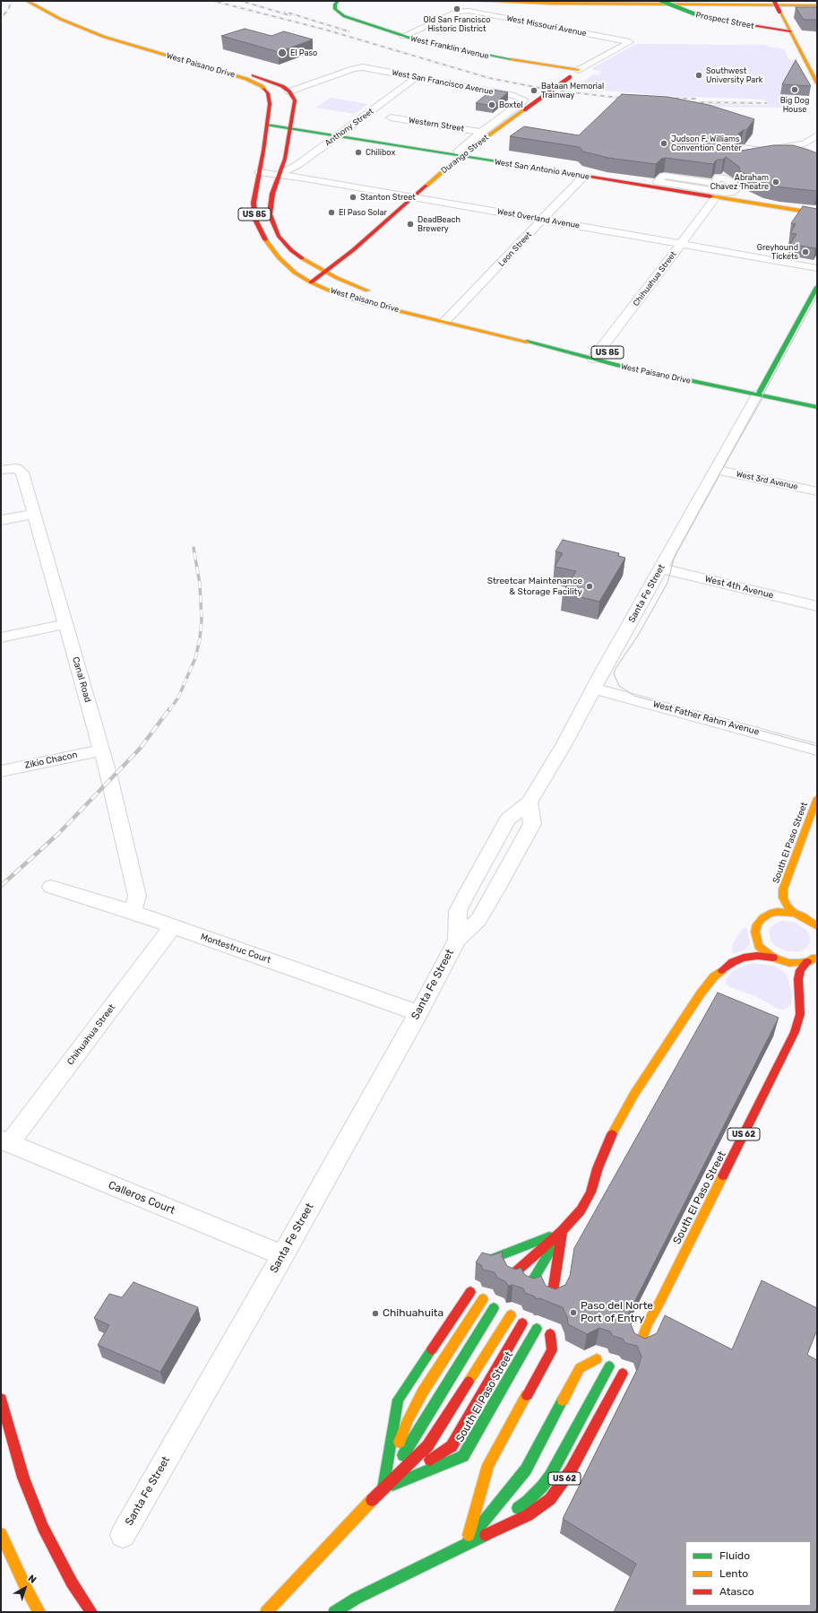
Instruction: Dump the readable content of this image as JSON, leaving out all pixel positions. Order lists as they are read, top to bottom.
{
  "streets": {
    "main road": [
      "Prospect Street",
      "West Franklin Avenue",
      "West Paisano Drive",
      "Durango Street",
      "West San Antonio Avenue",
      "US 85",
      "South El Paso Street",
      "US 62"
    ],
    "street": [
      "West Missouri Avenue",
      "West San Francisco Avenue",
      "Western Street",
      "Anthony Street",
      "West Overland Avenue",
      "Leon Street",
      "Chihuahua Street",
      "West 3rd Avenue",
      "West 4th Avenue",
      "Santa Fe Street",
      "Canal Road",
      "West Father Rahm Avenue",
      "Zikio Chacon",
      "Montestruc Court",
      "Calleros Court"
    ]
  },
  "crossings": [
    ["West Missouri Avenue", "West Franklin Avenue"],
    ["West Missouri Avenue", "Durango Street"],
    ["West Franklin Avenue", "Durango Street"],
    ["West Paisano Drive", "Anthony Street"],
    ["West Paisano Drive", "Durango Street"],
    ["West Paisano Drive", "West San Antonio Avenue"],
    ["West Paisano Drive", "West Overland Avenue"],
    ["West Paisano Drive", "Leon Street"],
    ["West Paisano Drive", "Chihuahua Street"],
    ["West Paisano Drive", "Santa Fe Street"],
    ["West San Francisco Avenue", "Western Street"],
    ["West San Francisco Avenue", "Anthony Street"],
    ["Anthony Street", "West San Antonio Avenue"],
    ["Anthony Street", "West Overland Avenue"],
    ["Durango Street", "West San Antonio Avenue"],
    ["Durango Street", "West Overland Avenue"],
    ["West San Antonio Avenue", "Leon Street"],
    ["West San Antonio Avenue", "Chihuahua Street"],
    ["West Overland Avenue", "Leon Street"],
    ["West Overland Avenue", "Chihuahua Street"],
    ["Chihuahua Street", "Montestruc Court"],
    ["Chihuahua Street", "Calleros Court"],
    ["West 3rd Avenue", "Santa Fe Street"],
    ["West 4th Avenue", "Santa Fe Street"],
    ["Santa Fe Street", "West Father Rahm Avenue"],
    ["Santa Fe Street", "Montestruc Court"],
    ["Santa Fe Street", "Calleros Court"],
    ["Canal Road", "Zikio Chacon"],
    ["Canal Road", "Montestruc Court"],
    ["South El Paso Street", "US 62"]
  ],
  "places": [
    "Old San Francisco Historic District",
    "El Paso",
    "Southwest University Park",
    "Big Dog House",
    "Bataan Memorial Trainway",
    "Boxtel",
    "Judson F. Williams Convention Center",
    "Chilibox",
    "Abraham Chavez Theatre",
    "Stanton Street",
    "El Paso Solar",
    "DeadBeach Brewery",
    "Greyhound Tickets",
    "Streetcar Maintenance & Storage Facility",
    "Paso del Norte Port of Entry",
    "Chihuahuita"
  ],
  "legend": ["Fluido", "Lento", "Atasco"],
  "north": "top right"
}
